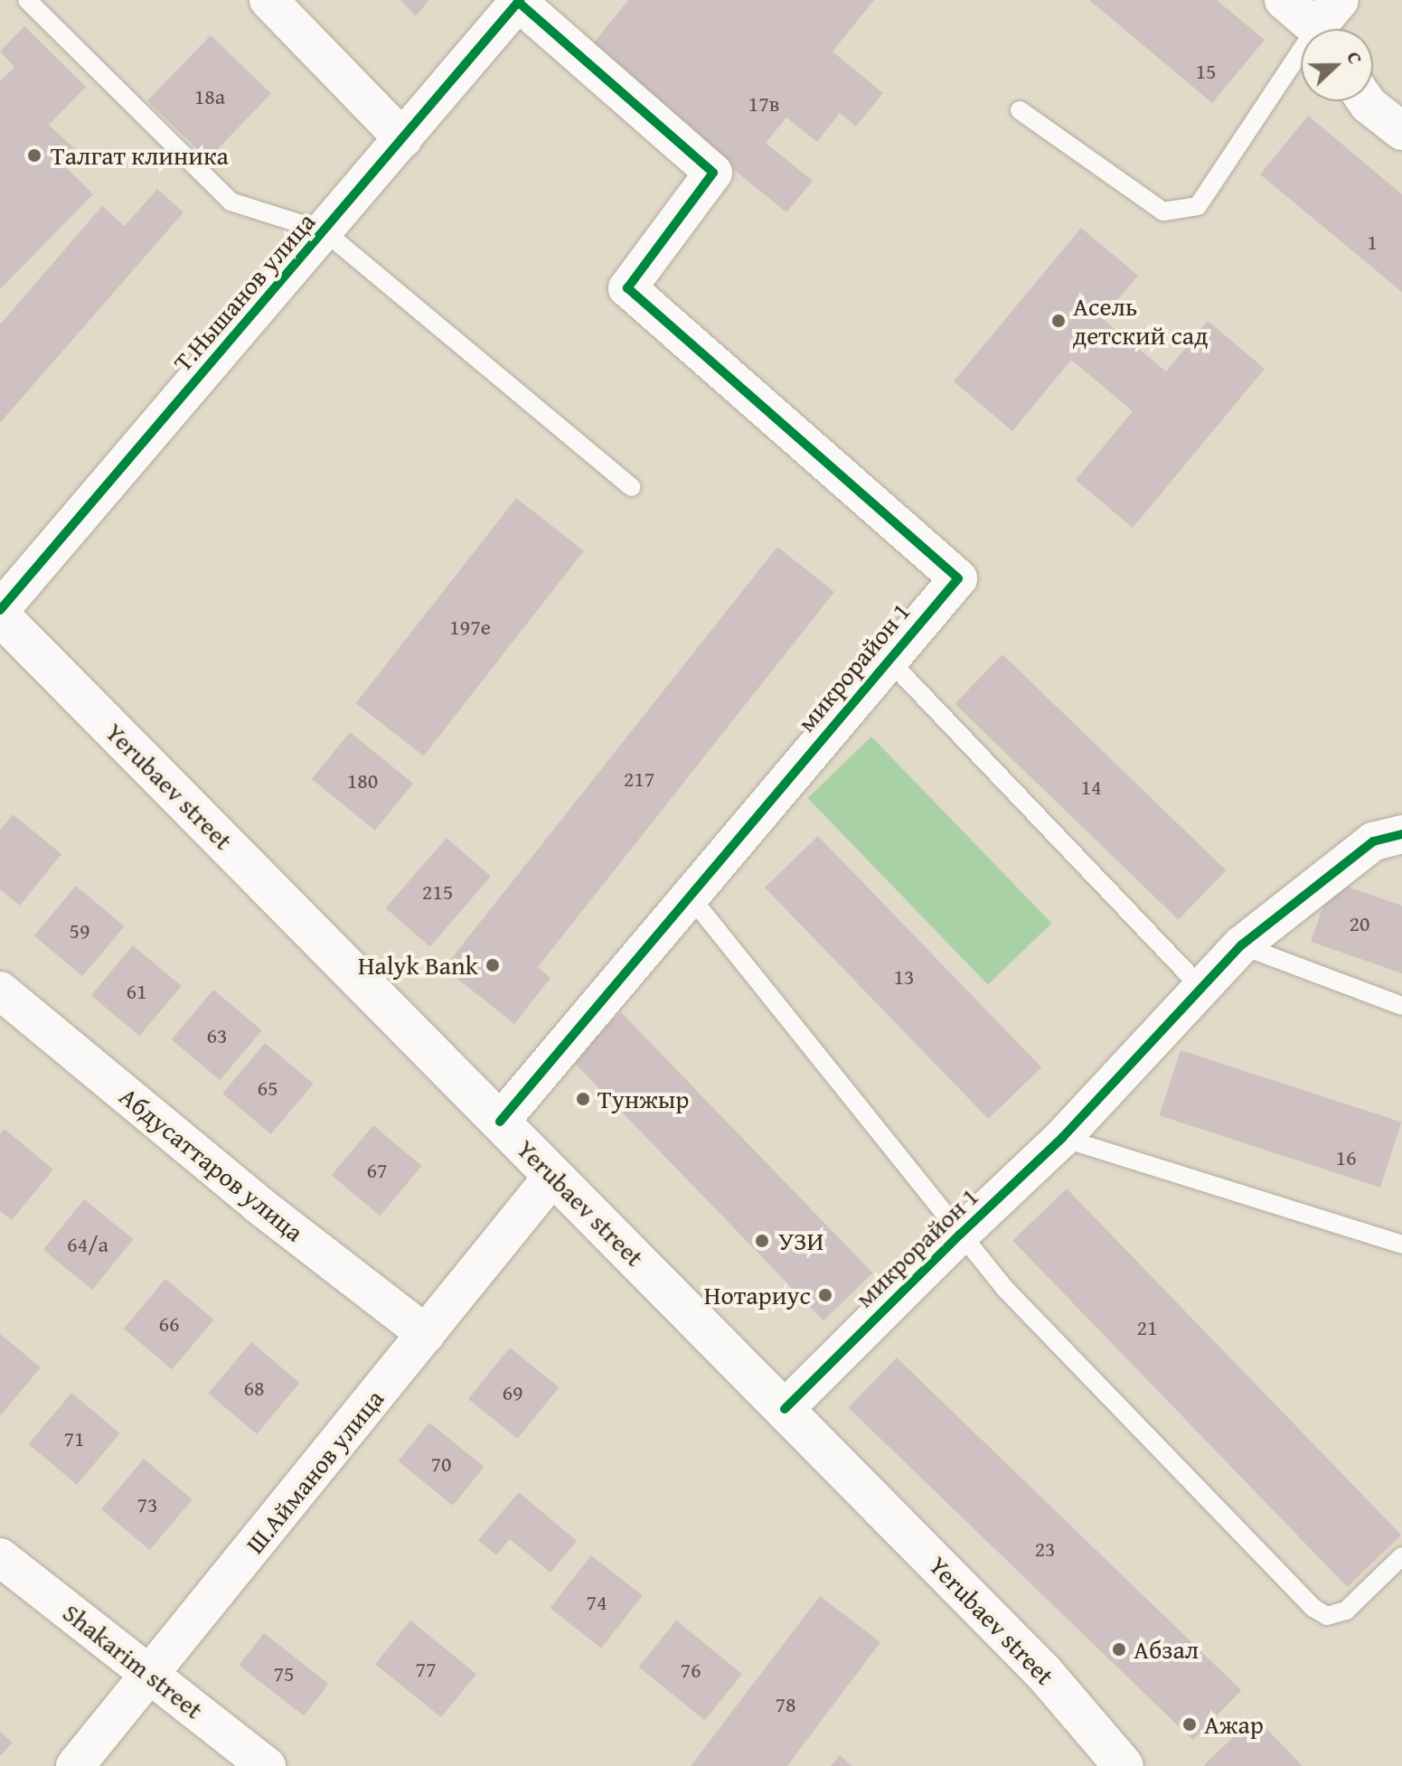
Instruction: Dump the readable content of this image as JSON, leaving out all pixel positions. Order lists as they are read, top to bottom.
{
  "streets": {
    "main road": ["Yerubaev street"],
    "street": [
      "Т.Нышанов улица",
      "микрорайон 1",
      "Абдусаттаров улица",
      "Ш.Айманов улица",
      "Shakarim street"
    ]
  },
  "crossings": [
    ["Т.Нышанов улица", "микрорайон 1"],
    ["Т.Нышанов улица", "Yerubaev street"],
    ["микрорайон 1", "Yerubaev street"],
    ["Yerubaev street", "Ш.Айманов улица"],
    ["Абдусаттаров улица", "Ш.Айманов улица"],
    ["Ш.Айманов улица", "Shakarim street"]
  ],
  "places": [
    "Талгат клиника",
    "Асель детский сад",
    "Halyk Bank",
    "Тунжыр",
    "УЗИ",
    "Нотариус",
    "Абзал",
    "Ажар"
  ],
  "house_numbers": [
    "15",
    "18а",
    "17в",
    "1",
    "197е",
    "217",
    "180",
    "14",
    "215",
    "20",
    "59",
    "13",
    "61",
    "63",
    "65",
    "16",
    "67",
    "64/а",
    "66",
    "21",
    "68",
    "69",
    "71",
    "70",
    "73",
    "23",
    "74",
    "77",
    "76",
    "75",
    "78"
  ],
  "north": "right"
}
